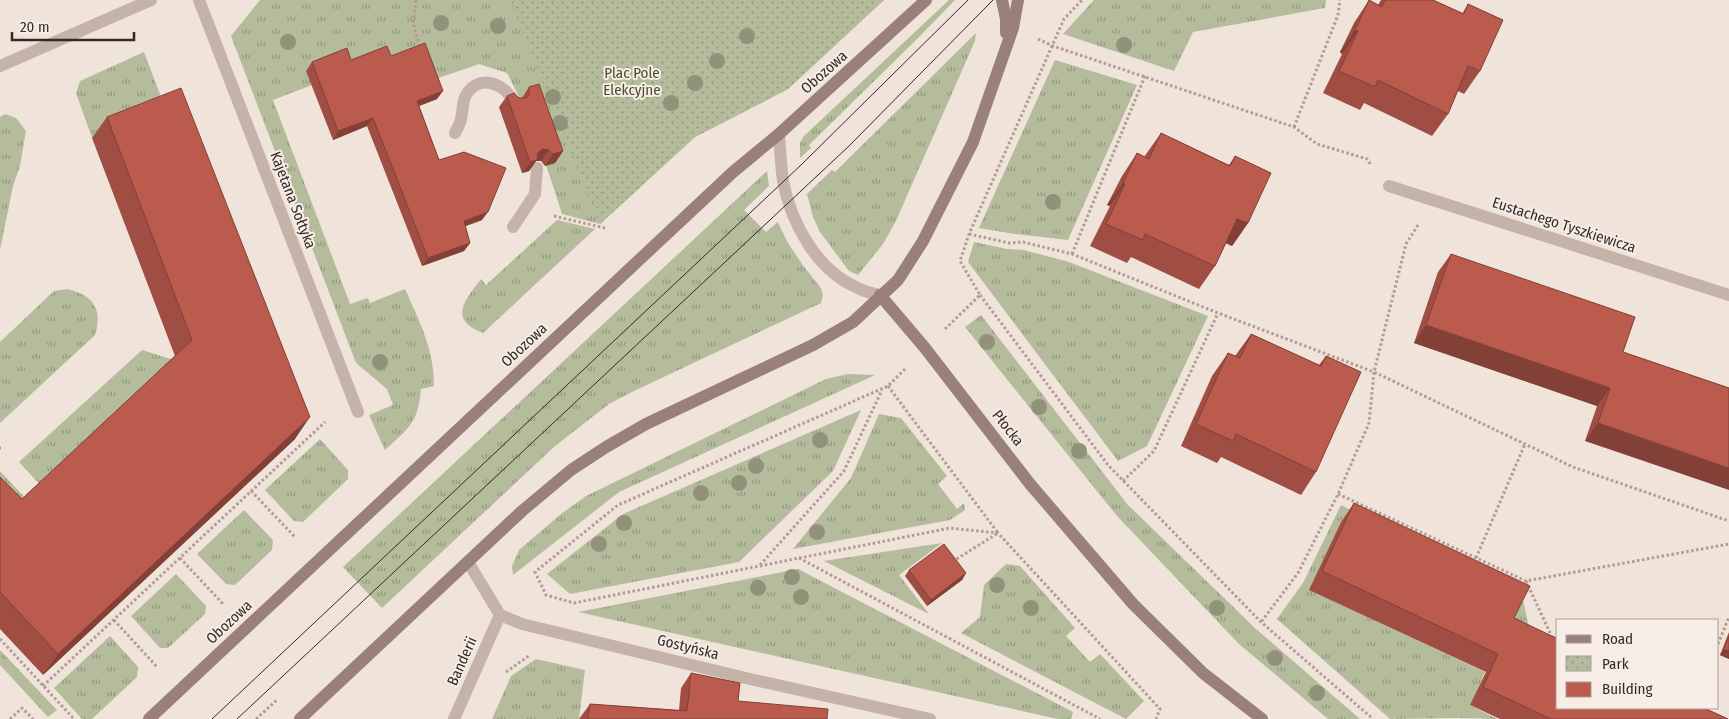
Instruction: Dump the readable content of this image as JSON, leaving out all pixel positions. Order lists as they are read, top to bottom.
{
  "streets": {
    "street": [
      "Obozowa",
      "Kajetana Sołtyka",
      "Eustachego Tyszkiewicza",
      "Płocka",
      "Gostyńska",
      "Banderii"
    ]
  },
  "crossings": [
    ["Gostyńska", "Banderii"]
  ],
  "parks": ["Plac Pole Elekcyjne"],
  "legend": ["Road", "Park", "Building"],
  "scale_bar": "20 m"
}
